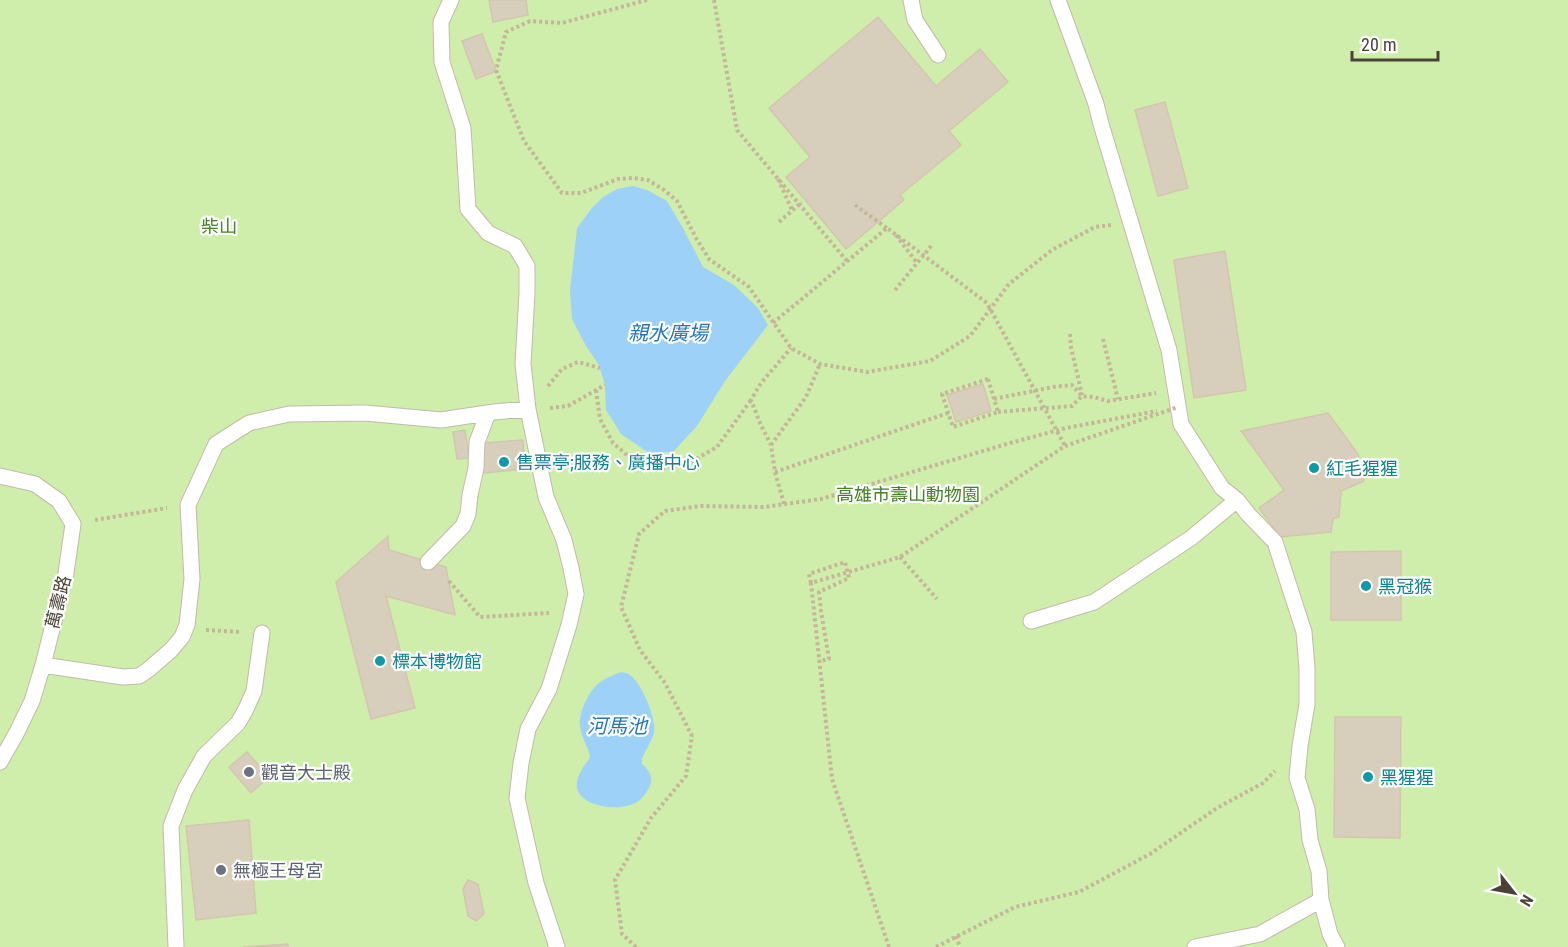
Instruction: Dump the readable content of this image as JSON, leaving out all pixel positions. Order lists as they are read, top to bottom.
{
  "streets": {
    "lane": ["萬壽路"]
  },
  "water": ["親水廣場", "河馬池"],
  "parks": ["柴山", "高雄市壽山動物園"],
  "places": [
    "售票亭;服務、廣播中心",
    "紅毛猩猩",
    "黑冠猴",
    "標本博物館",
    "觀音大士殿",
    "黑猩猩",
    "無極王母宮"
  ],
  "scale_bar": "20 m",
  "north": "bottom right"
}
